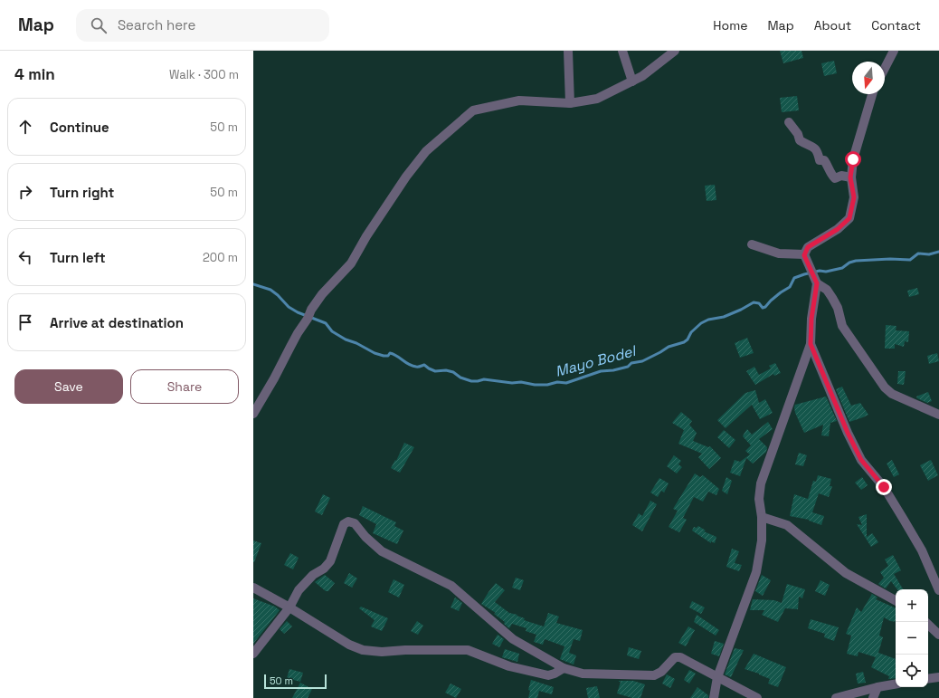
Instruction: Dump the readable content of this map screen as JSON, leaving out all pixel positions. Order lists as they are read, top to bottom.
{
  "water": ["Mayo Bodel"],
  "scale_bar": "50 m",
  "north": "bottom",
  "page": {
    "header": "Map",
    "search": "Search here",
    "nav": [
      "Home",
      "Map",
      "About",
      "Contact"
    ],
    "heading": ["4 min", "Walk · 300 m"],
    "list": [
      ["Continue", "50 m"],
      ["Turn right", "50 m"],
      ["Turn left", "200 m"],
      "Arrive at destination"
    ],
    "buttons": ["Save", "Share"],
    "map_buttons": ["+", "−"],
    "scale": "50 m"
  }
}
